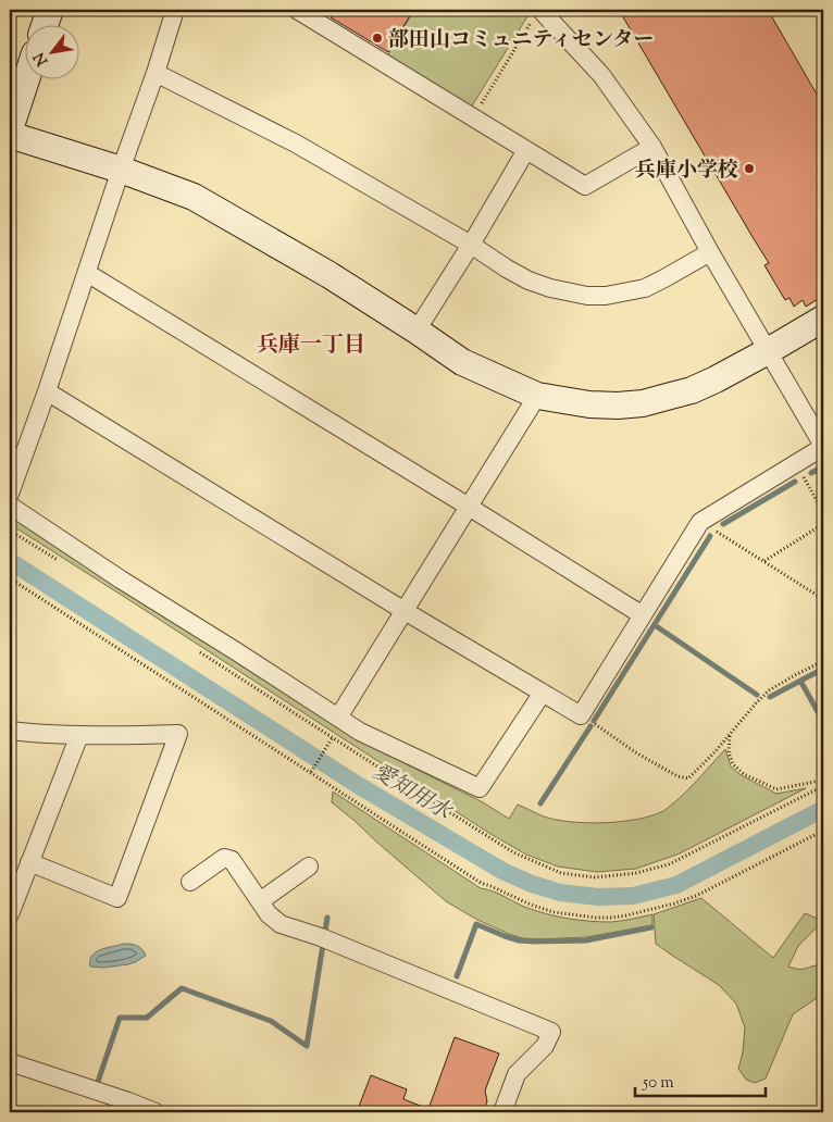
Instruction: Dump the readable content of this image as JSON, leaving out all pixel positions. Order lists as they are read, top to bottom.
{
  "districts": ["兵庫一丁目"],
  "water": ["愛知用水"],
  "places": ["部田山コミュニティセンター", "兵庫小学校"],
  "scale_bar": "50 m",
  "north": "bottom left"
}
